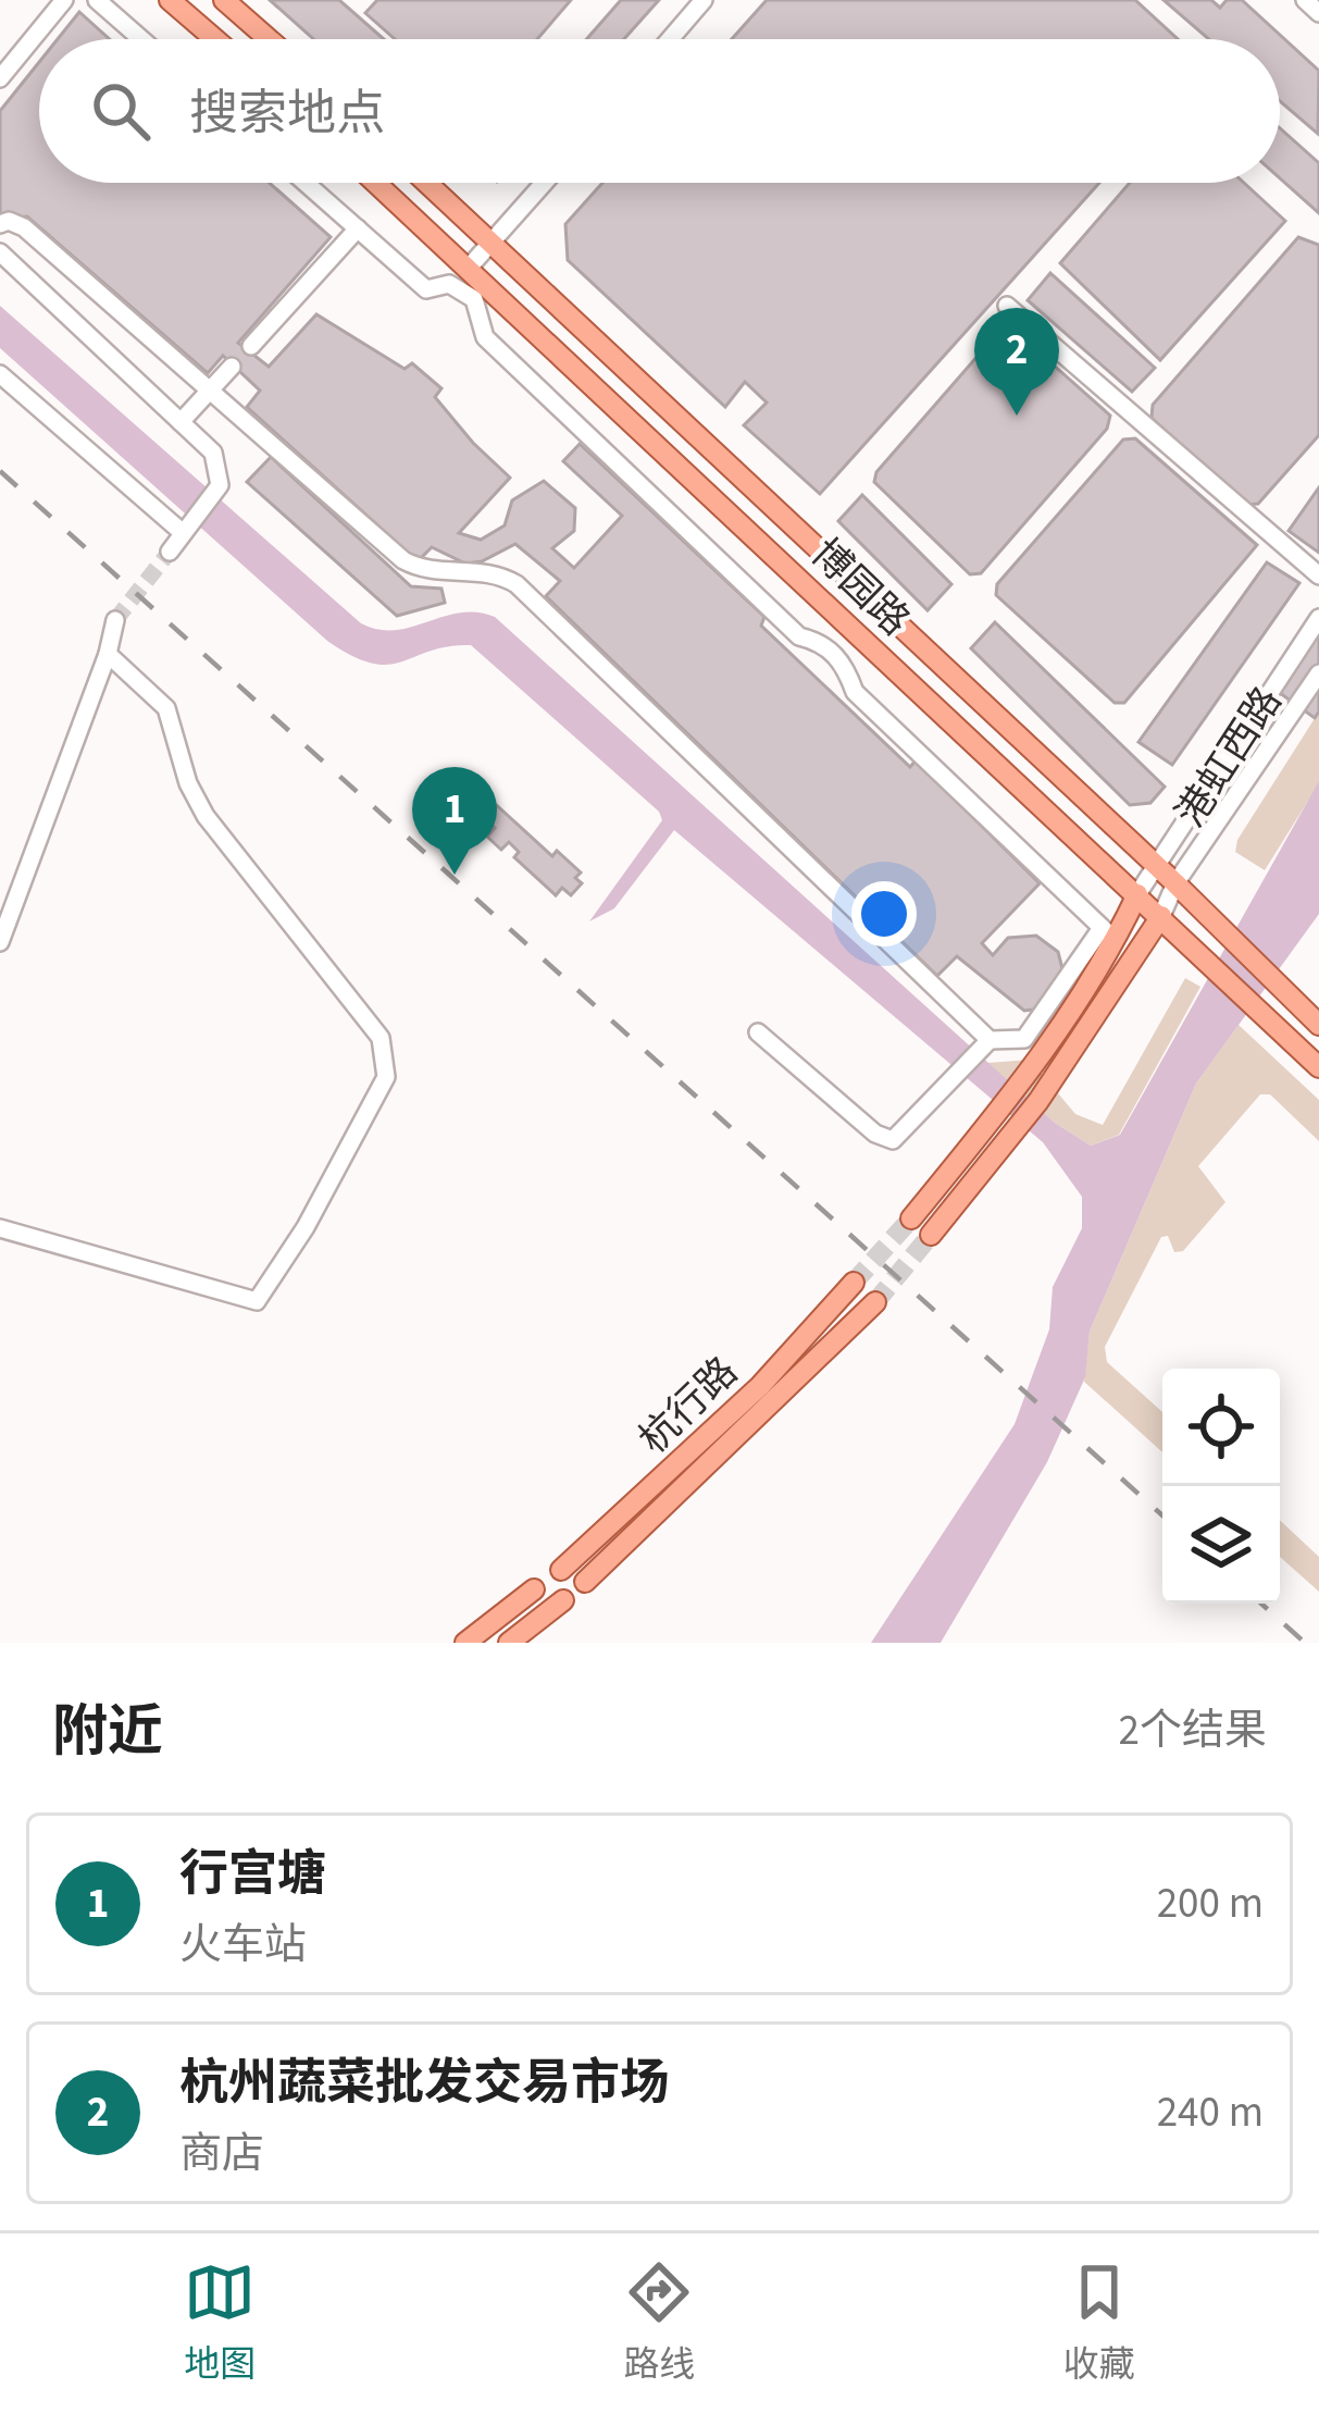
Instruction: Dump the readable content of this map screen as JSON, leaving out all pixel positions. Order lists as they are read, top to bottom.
{
  "streets": {
    "main road": ["博园路", "杭行路"],
    "street": ["港虹西路"]
  },
  "crossings": [
    ["博园路", "港虹西路"]
  ],
  "page": {
    "search": "搜索地点",
    "pins": ["2", "1"],
    "heading": ["附近", "2个结果"],
    "list": [
      {
        "mark": "1",
        "name": "行宫塘",
        "note": "火车站",
        "value": "200 m"
      },
      {
        "mark": "2",
        "name": "杭州蔬菜批发交易市场",
        "note": "商店",
        "value": "240 m"
      }
    ],
    "nav": ["地图", "路线", "收藏"]
  }
}
